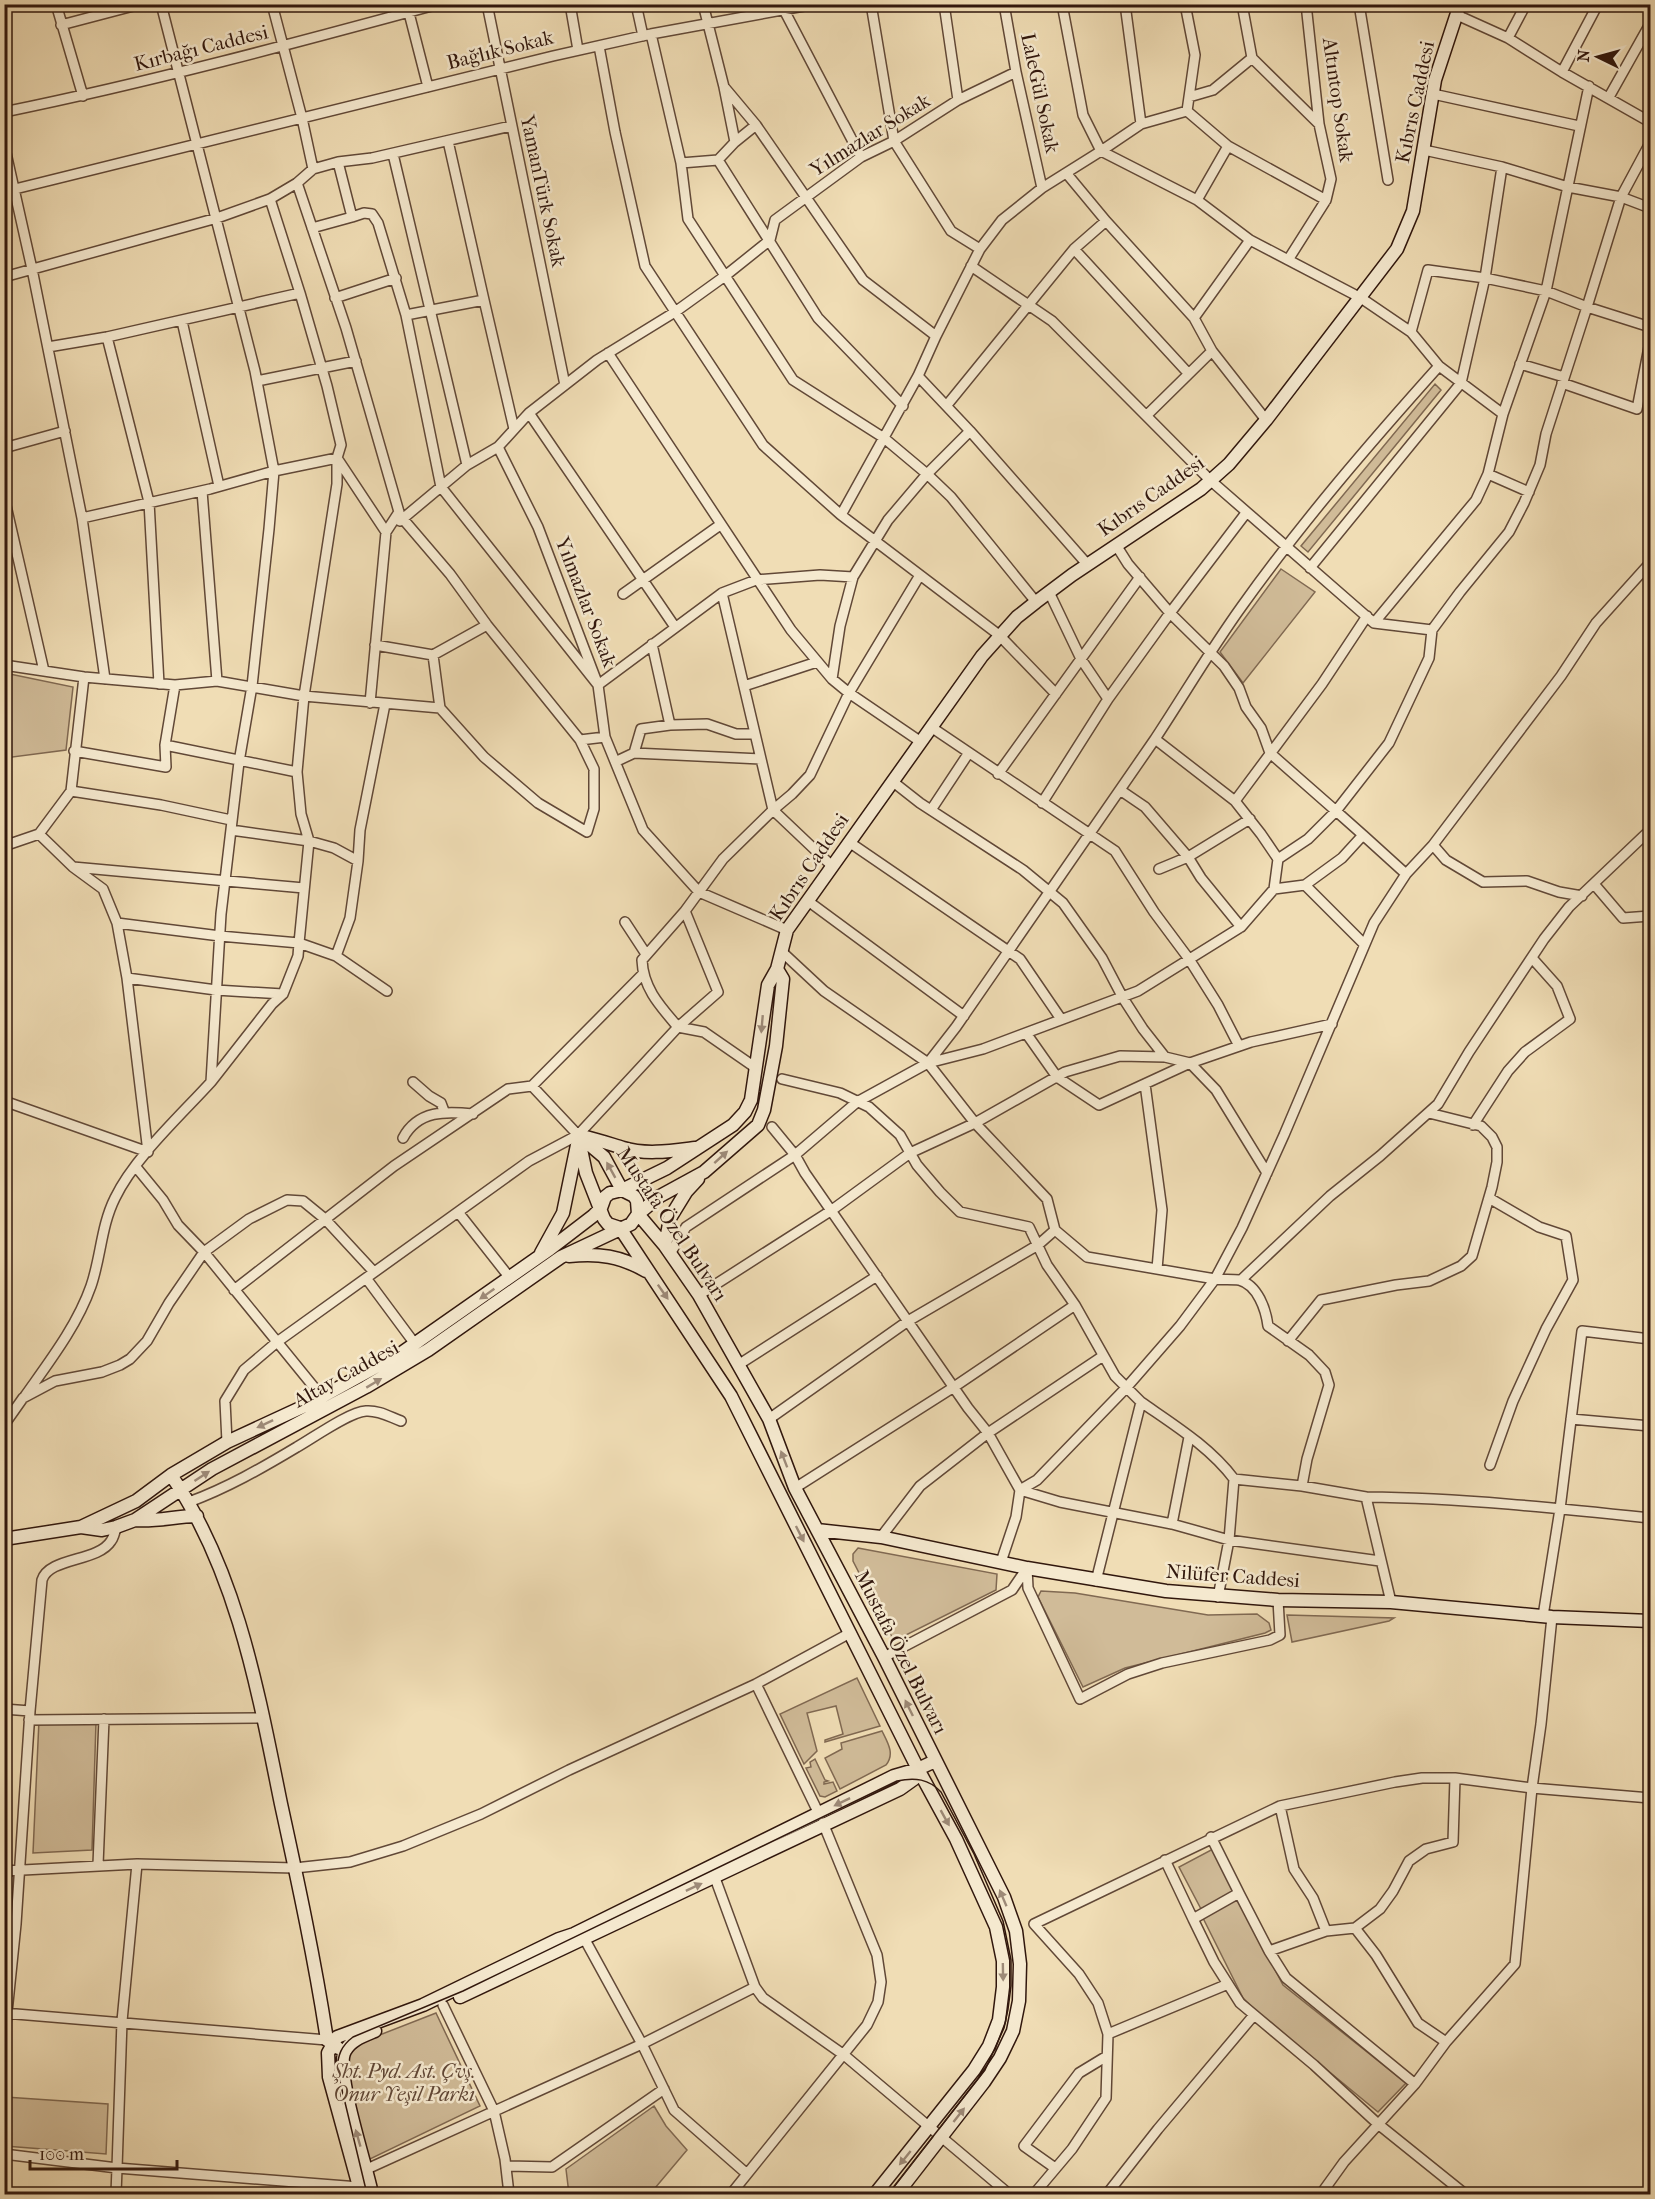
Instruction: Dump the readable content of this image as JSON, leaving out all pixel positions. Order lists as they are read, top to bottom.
{
  "streets": {
    "main road": [
      "Kıbrıs Caddesi",
      "Mustafa Özel Bulvarı",
      "Altay Caddesi",
      "Nilüfer Caddesi"
    ],
    "street": [
      "Kırbağı Caddesi",
      "Bağlık Sokak",
      "LaleGül Sokak",
      "Altıntop Sokak",
      "Yılmazlar Sokak",
      "YamanTürk Sokak"
    ]
  },
  "crossings": [
    ["Bağlık Sokak", "YamanTürk Sokak"],
    ["LaleGül Sokak", "Yılmazlar Sokak"],
    ["Kıbrıs Caddesi", "Mustafa Özel Bulvarı"],
    ["Kıbrıs Caddesi", "Altay Caddesi"],
    ["Yılmazlar Sokak", "YamanTürk Sokak"],
    ["Mustafa Özel Bulvarı", "Altay Caddesi"],
    ["Mustafa Özel Bulvarı", "Nilüfer Caddesi"]
  ],
  "parks": ["Şht. Pyd. Ast. Çvş. Onur Yeşil Parkı"],
  "scale_bar": "100 m",
  "north": "left"
}
